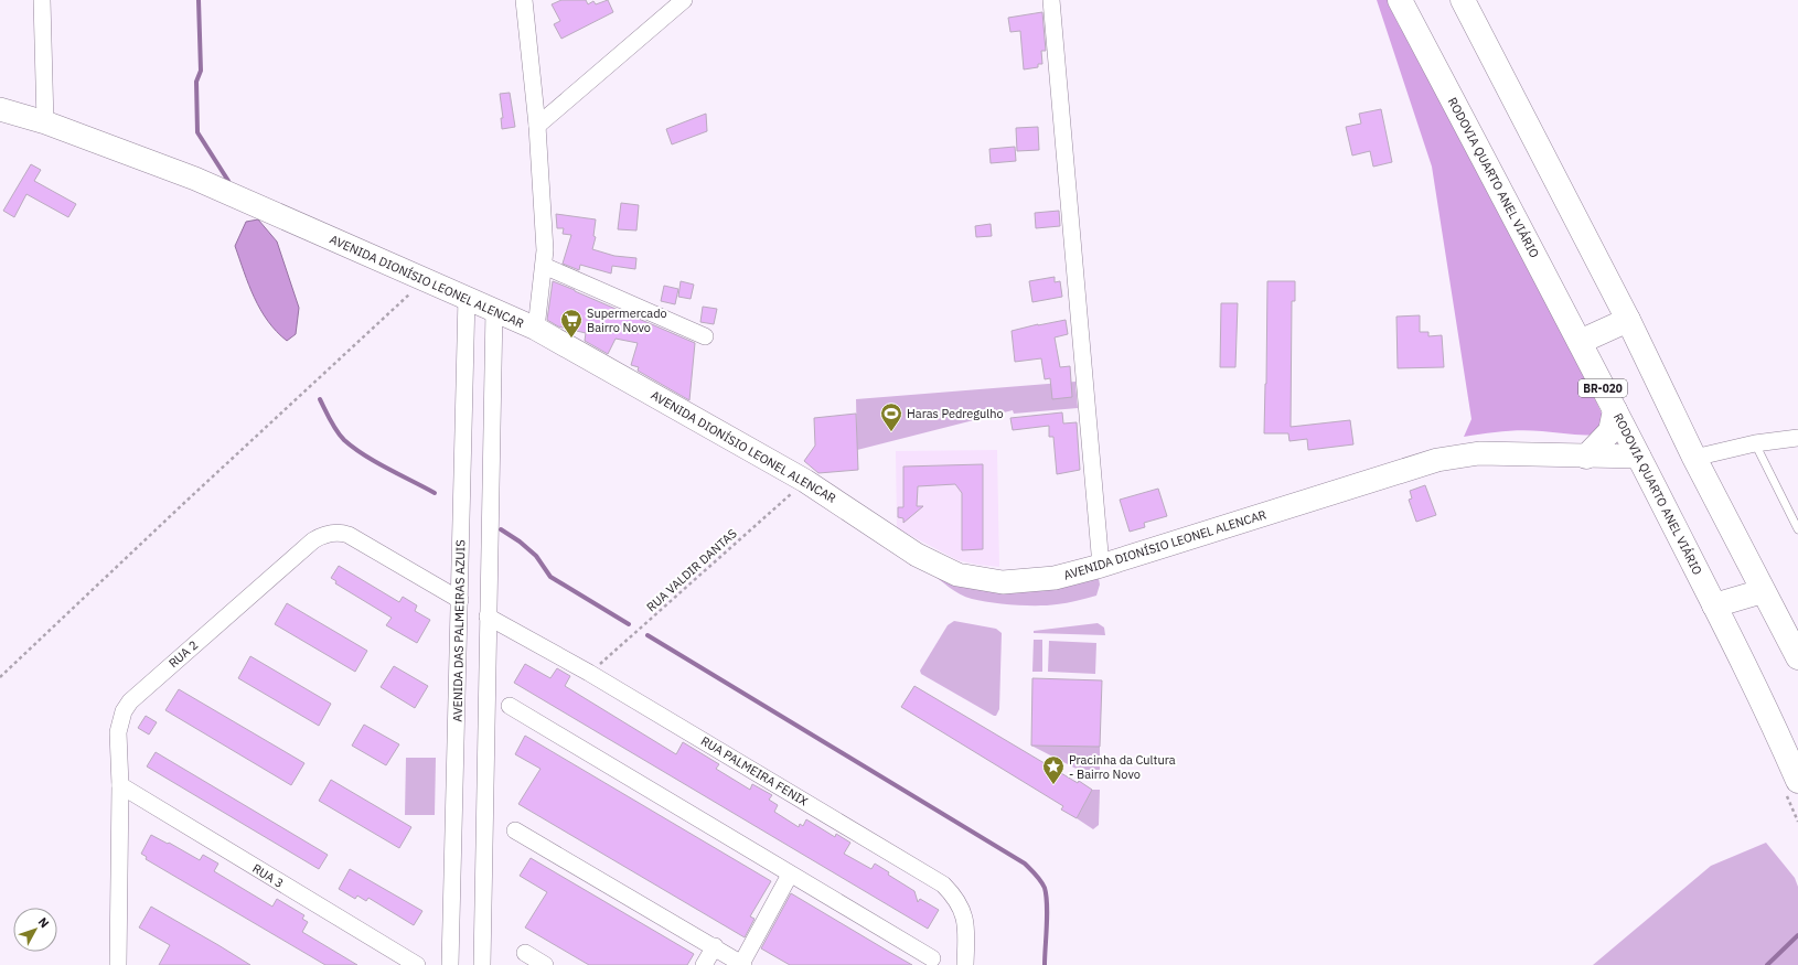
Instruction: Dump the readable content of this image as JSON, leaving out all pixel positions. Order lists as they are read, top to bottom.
{
  "streets": {
    "highway": ["RODOVIA QUARTO ANEL VIÁRIO", "BR-020"],
    "street": [
      "AVENIDA DIONÍSIO LEONEL ALENCAR",
      "AVENIDA DAS PALMEIRAS AZUIS",
      "RUA 2",
      "RUA PALMEIRA FENIX",
      "RUA 3"
    ],
    "path": ["RUA VALDIR DANTAS"]
  },
  "crossings": [
    ["RODOVIA QUARTO ANEL VIÁRIO", "AVENIDA DIONÍSIO LEONEL ALENCAR"],
    ["AVENIDA DIONÍSIO LEONEL ALENCAR", "RUA VALDIR DANTAS"],
    ["AVENIDA DIONÍSIO LEONEL ALENCAR", "AVENIDA DAS PALMEIRAS AZUIS"],
    ["RUA VALDIR DANTAS", "RUA PALMEIRA FENIX"],
    ["AVENIDA DAS PALMEIRAS AZUIS", "RUA 2"],
    ["RUA 2", "RUA 3"]
  ],
  "places": {
    "supermarket": ["Supermercado Bairro Novo"],
    "sports": ["Haras Pedregulho"],
    "place": ["Pracinha da Cultura - Bairro Novo"]
  },
  "north": "top right"
}
